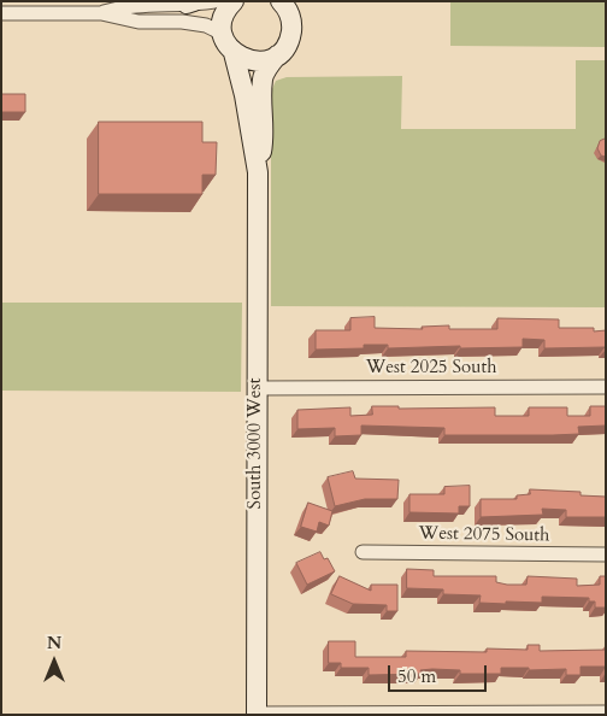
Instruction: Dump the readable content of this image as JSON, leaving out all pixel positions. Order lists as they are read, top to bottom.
{
  "streets": {
    "street": ["West 2025 South", "South 3000 West", "West 2075 South"]
  },
  "crossings": [
    ["West 2025 South", "South 3000 West"]
  ],
  "scale_bar": "50 m",
  "north": "top"
}
